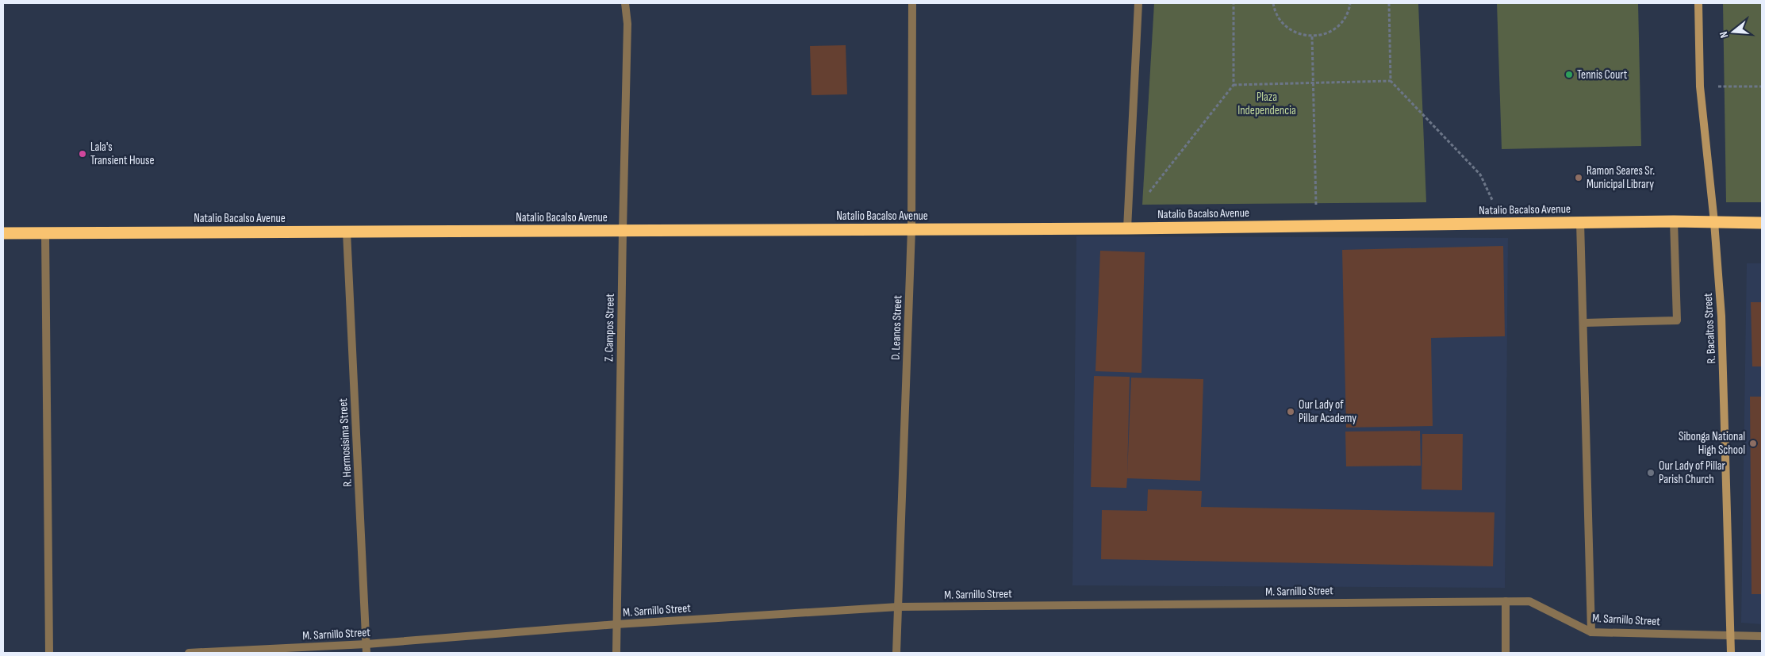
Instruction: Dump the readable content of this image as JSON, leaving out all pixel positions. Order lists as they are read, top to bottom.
{
  "streets": {
    "highway": ["Natalio Bacalso Avenue"],
    "street": [
      "Z. Campos Street",
      "D. Leanos Street",
      "R. Bacaltos Street",
      "R. Hermosisima Street",
      "M. Sarnillo Street"
    ]
  },
  "crossings": [
    ["Natalio Bacalso Avenue", "Z. Campos Street"],
    ["Natalio Bacalso Avenue", "D. Leanos Street"],
    ["Natalio Bacalso Avenue", "R. Bacaltos Street"],
    ["Natalio Bacalso Avenue", "R. Hermosisima Street"],
    ["Z. Campos Street", "M. Sarnillo Street"],
    ["D. Leanos Street", "M. Sarnillo Street"],
    ["R. Bacaltos Street", "M. Sarnillo Street"],
    ["R. Hermosisima Street", "M. Sarnillo Street"]
  ],
  "parks": ["Plaza Independencia"],
  "places": [
    "Tennis Court",
    "Lala's Transient House",
    "Ramon Seares Sr. Municipal Library",
    "Our Lady of Pillar Academy",
    "Sibonga National High School",
    "Our Lady of Pillar Parish Church"
  ],
  "north": "left"
}
